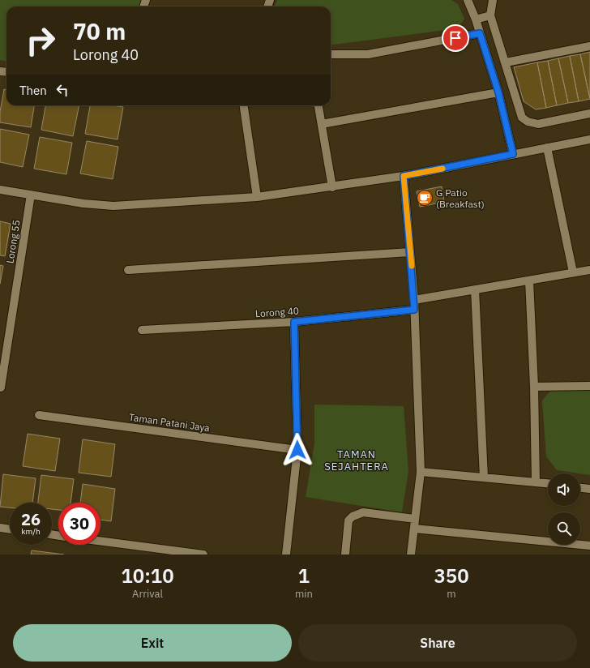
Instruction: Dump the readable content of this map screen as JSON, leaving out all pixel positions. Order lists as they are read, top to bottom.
{
  "streets": {
    "street": ["Lorong 55", "Lorong 40", "Taman Patani Jaya"]
  },
  "districts": ["TAMAN SEJAHTERA"],
  "places": {
    "cafe": ["G Patio (Breakfast)"]
  },
  "page": {
    "turn": ["70 m", "Lorong 40"],
    "then": "Then",
    "speed": "26 km/h",
    "limit": "30",
    "eta": [
      "10:10",
      "Arrival",
      "1",
      "min",
      "350",
      "m"
    ],
    "buttons": ["Exit", "Share"]
  }
}
